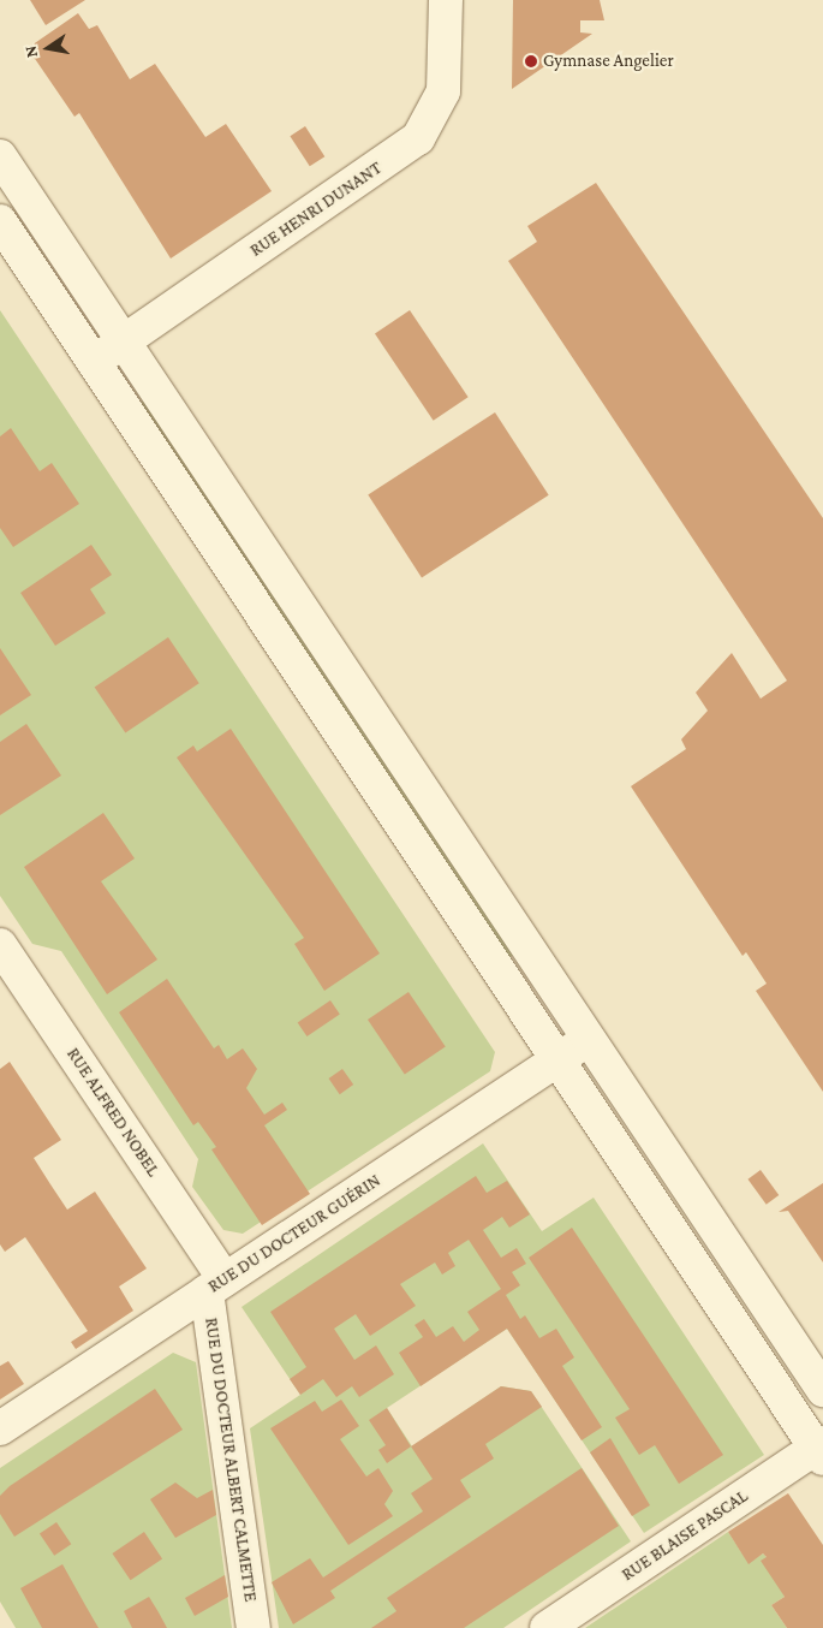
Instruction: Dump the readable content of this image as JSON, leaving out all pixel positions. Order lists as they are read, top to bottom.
{
  "streets": {
    "main road": [
      "RUE HENRI DUNANT",
      "RUE ALFRED NOBEL",
      "RUE DU DOCTEUR GUÉRIN",
      "RUE DU DOCTEUR ALBERT CALMETTE",
      "RUE BLAISE PASCAL"
    ]
  },
  "crossings": [
    ["RUE ALFRED NOBEL", "RUE DU DOCTEUR GUÉRIN"],
    ["RUE ALFRED NOBEL", "RUE DU DOCTEUR ALBERT CALMETTE"],
    ["RUE DU DOCTEUR GUÉRIN", "RUE DU DOCTEUR ALBERT CALMETTE"]
  ],
  "places": ["Gymnase Angelier"],
  "north": "left"
}
